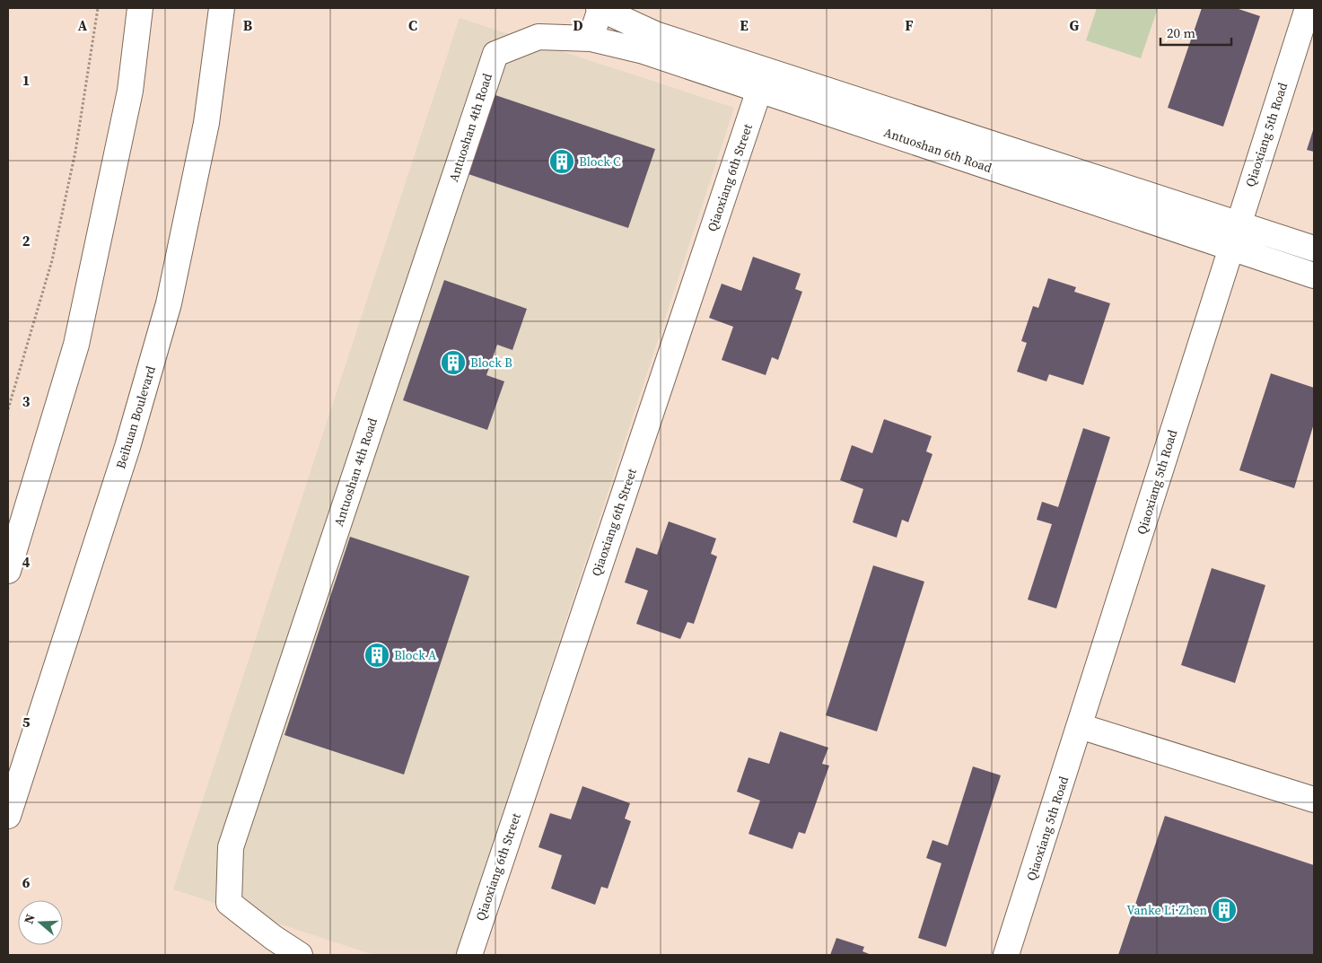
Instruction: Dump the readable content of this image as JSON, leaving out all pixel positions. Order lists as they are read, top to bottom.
{
  "streets": {
    "main road": [
      "Antuoshan 4th Road",
      "Qiaoxiang 5th Road",
      "Antuoshan 6th Road",
      "Qiaoxiang 6th Street",
      "Beihuan Boulevard"
    ]
  },
  "crossings": [
    ["Antuoshan 4th Road", "Antuoshan 6th Road"],
    ["Qiaoxiang 5th Road", "Antuoshan 6th Road"],
    ["Antuoshan 6th Road", "Qiaoxiang 6th Street"]
  ],
  "places": {
    "building": [
      "Block C",
      "Block B",
      "Block A",
      "Vanke Li·Zhen"
    ]
  },
  "scale_bar": "20 m",
  "north": "left",
  "grid": {
    "columns": [
      "A",
      "B",
      "C",
      "D",
      "E",
      "F",
      "G"
    ],
    "rows": [
      "1",
      "2",
      "3",
      "4",
      "5",
      "6"
    ]
  }
}
